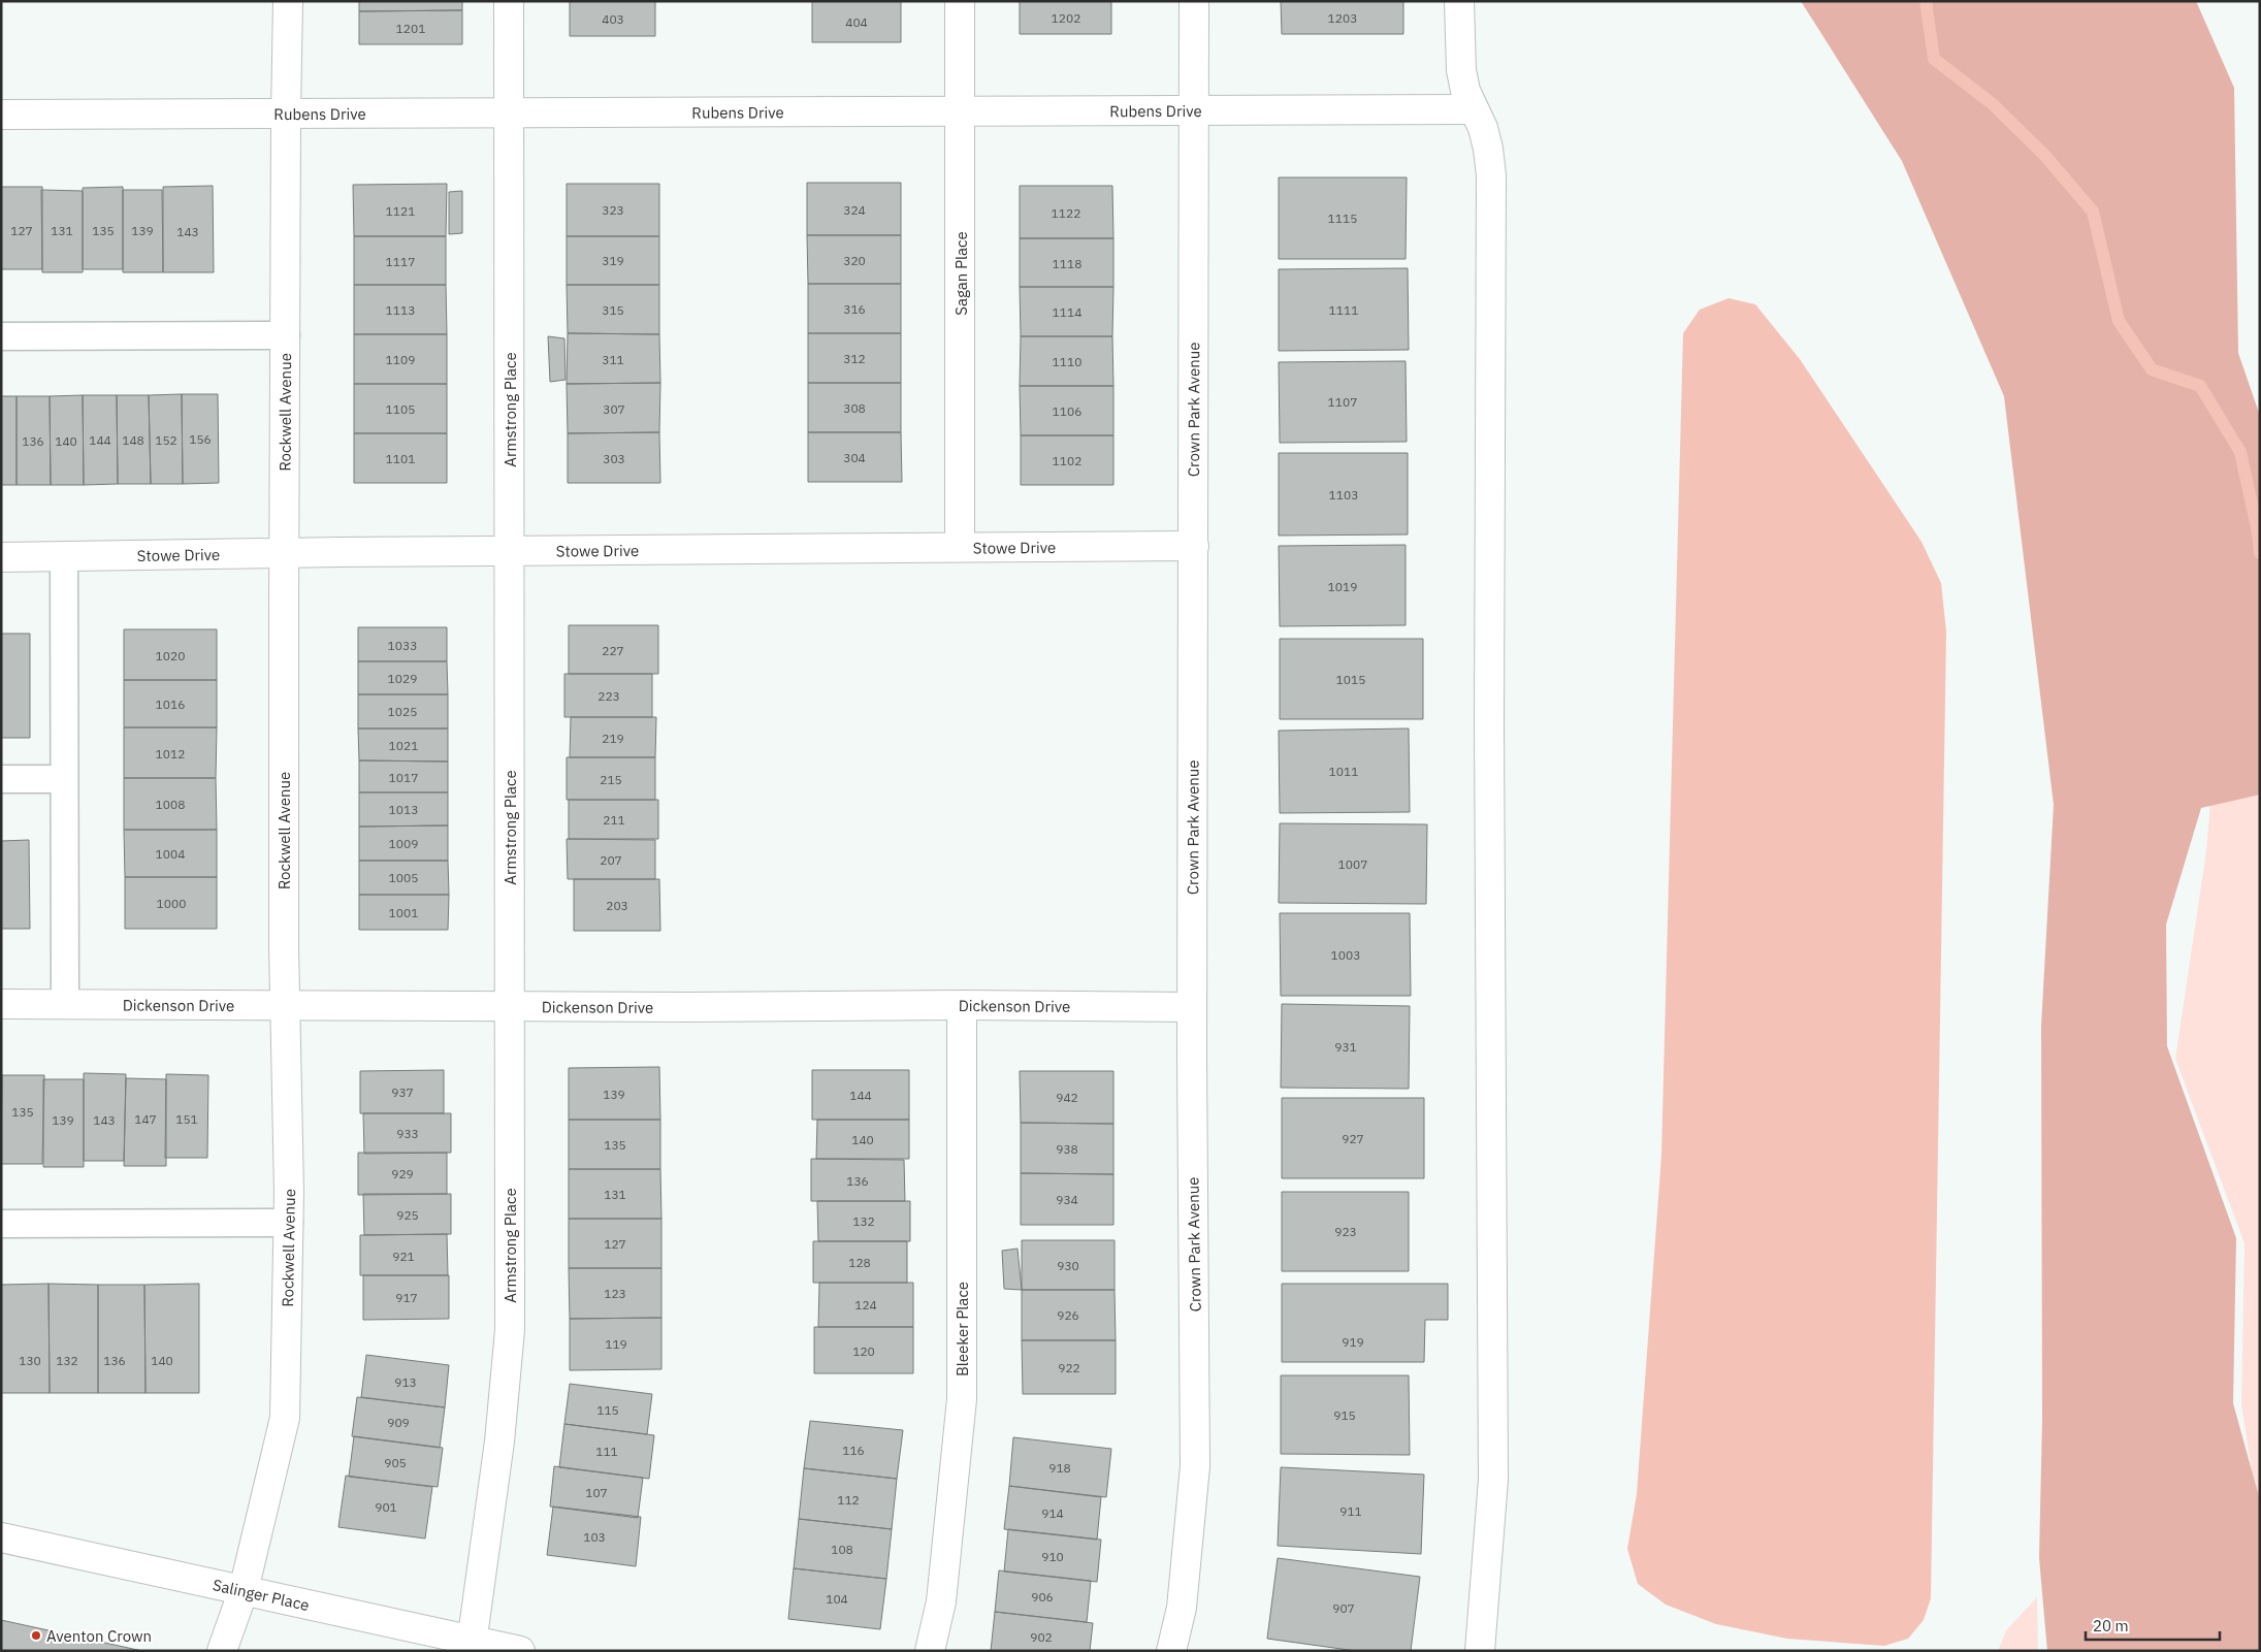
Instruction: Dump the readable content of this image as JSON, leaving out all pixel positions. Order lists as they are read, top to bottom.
{
  "streets": {
    "street": [
      "Rubens Drive",
      "Sagan Place",
      "Crown Park Avenue",
      "Armstrong Place",
      "Rockwell Avenue",
      "Stowe Drive",
      "Dickenson Drive",
      "Bleeker Place",
      "Salinger Place"
    ]
  },
  "crossings": [
    ["Rubens Drive", "Sagan Place"],
    ["Rubens Drive", "Crown Park Avenue"],
    ["Rubens Drive", "Armstrong Place"],
    ["Rubens Drive", "Rockwell Avenue"],
    ["Sagan Place", "Stowe Drive"],
    ["Crown Park Avenue", "Stowe Drive"],
    ["Crown Park Avenue", "Dickenson Drive"],
    ["Armstrong Place", "Stowe Drive"],
    ["Armstrong Place", "Dickenson Drive"],
    ["Armstrong Place", "Salinger Place"],
    ["Rockwell Avenue", "Stowe Drive"],
    ["Rockwell Avenue", "Dickenson Drive"],
    ["Rockwell Avenue", "Salinger Place"],
    ["Dickenson Drive", "Bleeker Place"]
  ],
  "places": ["Aventon Crown"],
  "house_numbers": [
    "1202",
    "1203",
    "403",
    "404",
    "1201",
    "323",
    "324",
    "1121",
    "1122",
    "1115",
    "127",
    "131",
    "135",
    "139",
    "143",
    "319",
    "320",
    "1117",
    "1118",
    "316",
    "1113",
    "315",
    "1111",
    "1114",
    "312",
    "1109",
    "311",
    "1110",
    "1107",
    "308",
    "1105",
    "307",
    "1106",
    "156",
    "144",
    "148",
    "152",
    "136",
    "140",
    "304",
    "1101",
    "303",
    "1102",
    "1103",
    "1019",
    "1033",
    "227",
    "1020",
    "1029",
    "1015",
    "223",
    "1016",
    "1025",
    "219",
    "1021",
    "1012",
    "1011",
    "1017",
    "215",
    "1008",
    "1013",
    "211",
    "1009",
    "1004",
    "207",
    "1007",
    "1005",
    "1000",
    "203",
    "1001",
    "1003",
    "931",
    "937",
    "139",
    "144",
    "942",
    "135",
    "147",
    "151",
    "139",
    "143",
    "933",
    "927",
    "140",
    "135",
    "938",
    "929",
    "136",
    "131",
    "934",
    "925",
    "132",
    "923",
    "127",
    "921",
    "128",
    "930",
    "123",
    "917",
    "124",
    "926",
    "919",
    "119",
    "120",
    "130",
    "132",
    "136",
    "140",
    "922",
    "913",
    "115",
    "915",
    "909",
    "116",
    "111",
    "905",
    "918",
    "107",
    "112",
    "901",
    "911",
    "914",
    "103",
    "108",
    "910",
    "906",
    "104",
    "907",
    "902"
  ],
  "scale_bar": "20 m"
}
